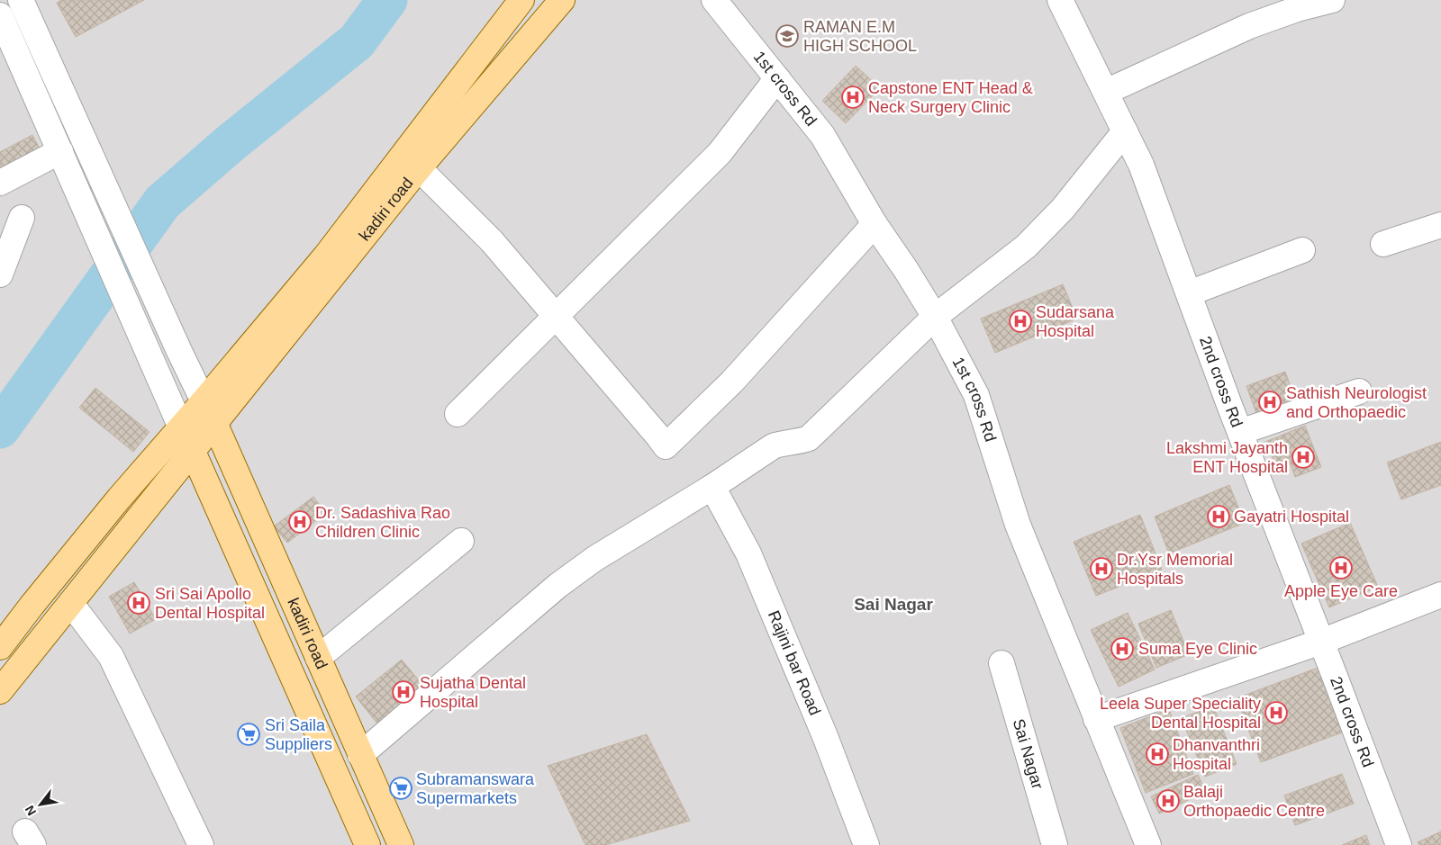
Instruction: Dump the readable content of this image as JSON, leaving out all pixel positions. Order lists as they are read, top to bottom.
{
  "streets": {
    "main road": ["kadiri road"],
    "street": [
      "1st cross Rd",
      "2nd cross Rd",
      "Rajini bar Road",
      "Sai Nagar"
    ]
  },
  "districts": ["Sai Nagar"],
  "places": {
    "school or university": ["RAMAN E.M HIGH SCHOOL"],
    "hospital": [
      "Capstone ENT Head & Neck Surgery Clinic",
      "Sudarsana Hospital",
      "Sathish Neurologist and Orthopaedic",
      "Lakshmi Jayanth ENT Hospital",
      "Gayatri Hospital",
      "Dr. Sadashiva Rao Children Clinic",
      "Apple Eye Care",
      "Dr.Ysr Memorial Hospitals",
      "Sri Sai Apollo Dental Hospital",
      "Suma Eye Clinic",
      "Sujatha Dental Hospital",
      "Leela Super Speciality Dental Hospital",
      "Dhanvanthri Hospital",
      "Balaji Orthopaedic Centre"
    ],
    "supermarket": ["Sri Saila Suppliers", "Subramanswara Supermarkets"]
  },
  "north": "bottom left"
}
